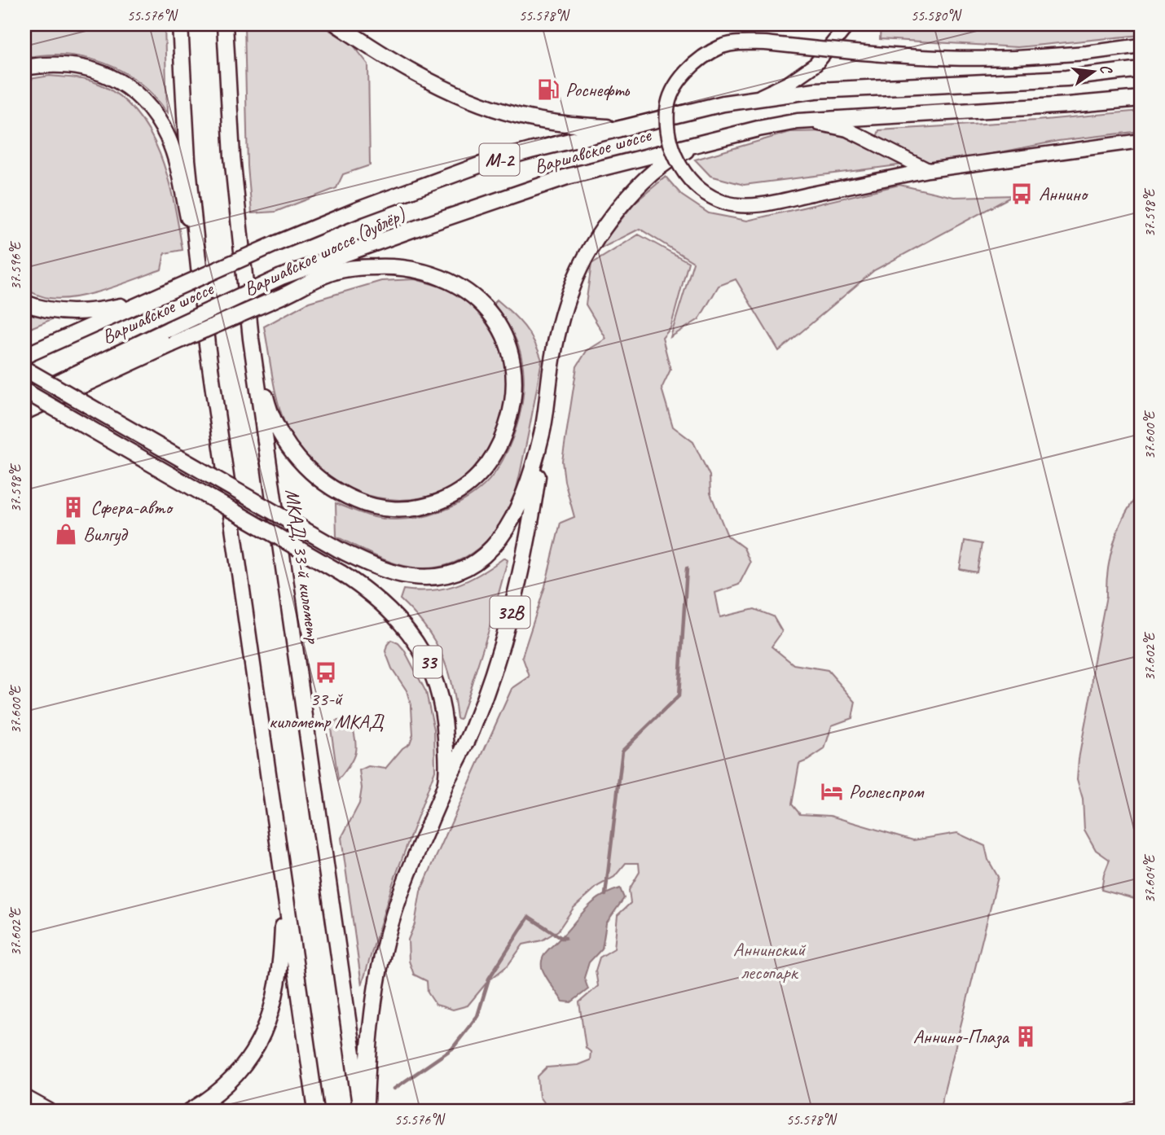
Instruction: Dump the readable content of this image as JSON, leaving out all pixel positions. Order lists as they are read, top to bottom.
{
  "streets": {
    "main road": [
      "Варшавское шоссе",
      "М-2",
      "Варшавское шоссе (дублёр)",
      "МКАД, 33-й километр",
      "32B",
      "33"
    ]
  },
  "crossings": [
    ["Варшавское шоссе", "Варшавское шоссе (дублёр)"],
    ["32B", "33"]
  ],
  "parks": ["Аннинский лесопарк"],
  "places": {
    "fuel station": ["Роснефть"],
    "bus stop": ["Аннино", "33-й километр МКАД"],
    "building": ["Сфера-авто", "Аннино-Плаза"],
    "shop": ["Вилгуд"],
    "hotel": ["Рослеспром"]
  },
  "north": "right",
  "coordinates": [
    "55.576°N",
    "55.578°N",
    "55.580°N",
    "37.598°E",
    "37.596°E",
    "37.600°E",
    "37.602°E",
    "37.604°E"
  ]
}
